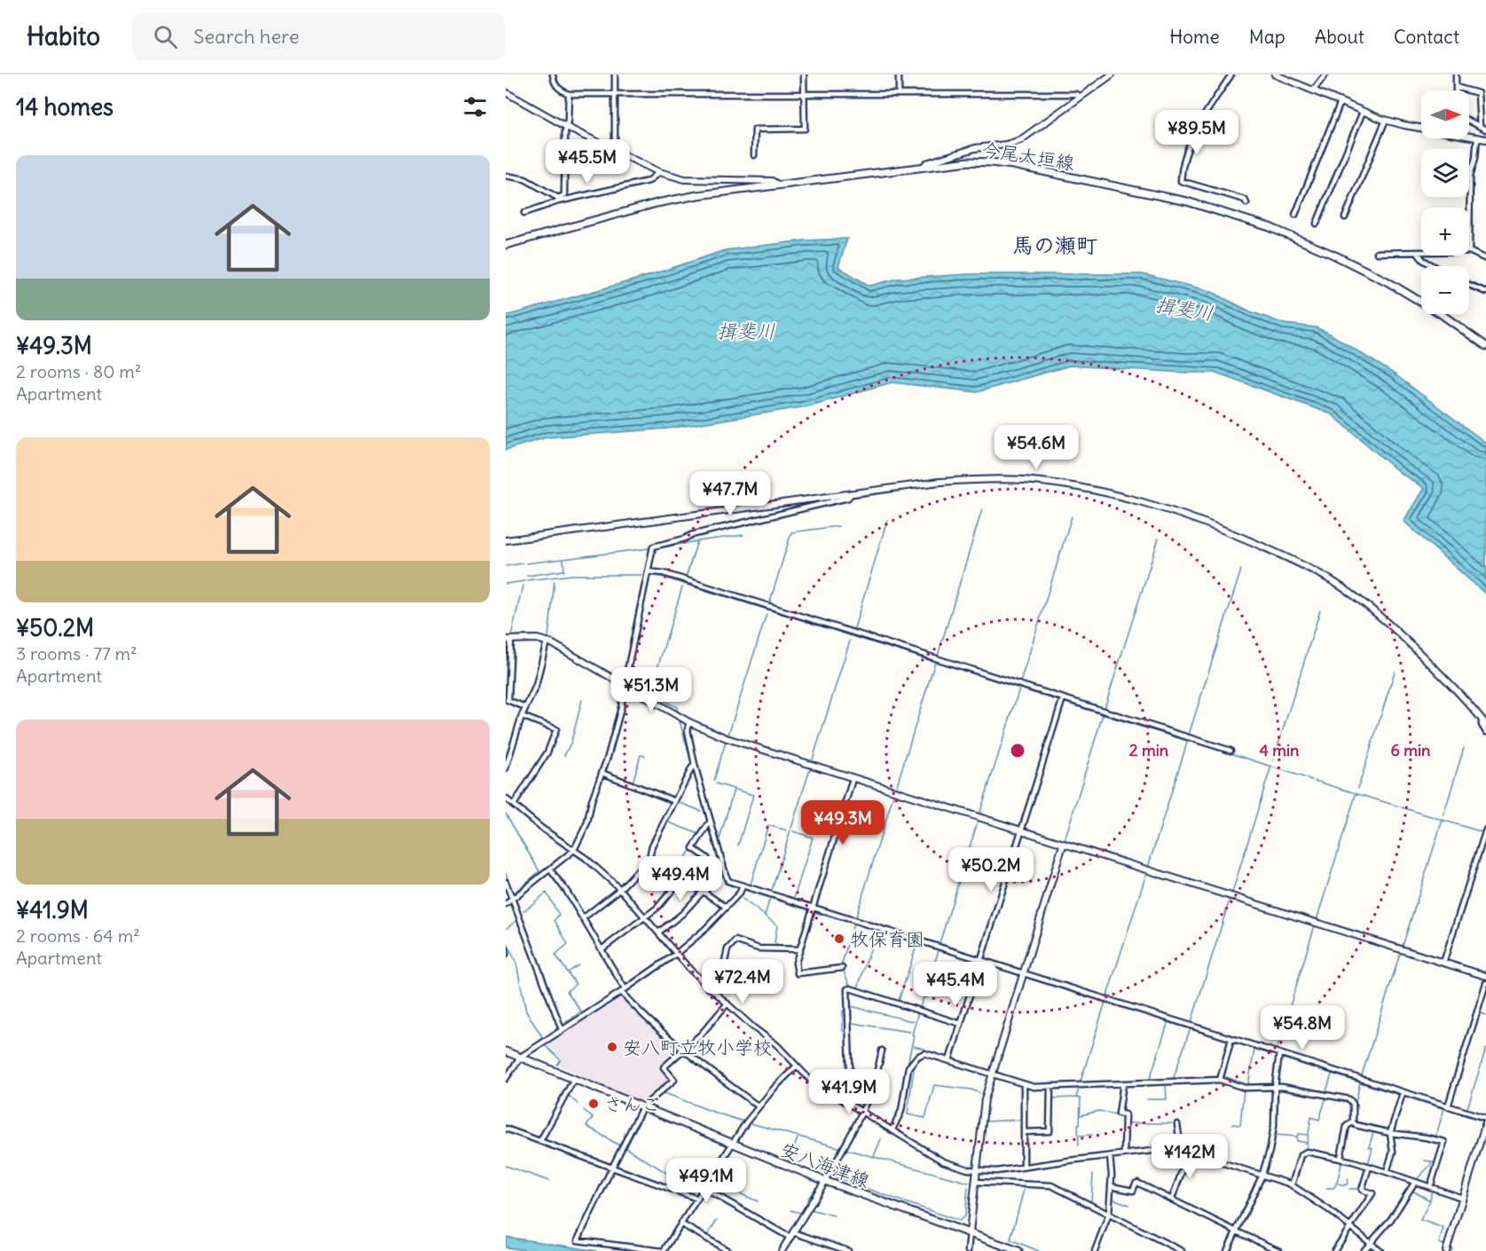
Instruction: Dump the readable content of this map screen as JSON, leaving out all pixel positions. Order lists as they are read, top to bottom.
{
  "streets": {
    "main road": ["今尾大垣線", "安八海津線"]
  },
  "districts": ["馬の瀬町"],
  "water": ["揖斐川"],
  "places": ["牧保育園", "安八町立牧小学校", "さんご"],
  "north": "right",
  "page": {
    "header": "Habito",
    "search": "Search here",
    "nav": [
      "Home",
      "Map",
      "About",
      "Contact"
    ],
    "heading": "14 homes",
    "map_buttons": ["+", "−"],
    "price": [
      "¥89.5M",
      "¥45.5M",
      "¥54.6M",
      "¥47.7M",
      "¥51.3M",
      "¥49.3M",
      "¥50.2M",
      "¥49.4M",
      "¥72.4M",
      "¥45.4M",
      "¥54.8M",
      "¥41.9M",
      "¥142M",
      "¥49.1M"
    ],
    "list": [
      {
        "name": "¥49.3M",
        "note": "2 rooms · 80 m² · Apartment"
      },
      {
        "name": "¥50.2M",
        "note": "3 rooms · 77 m² · Apartment"
      },
      {
        "name": "¥41.9M",
        "note": "2 rooms · 64 m² · Apartment"
      }
    ]
  },
  "rings": ["2 min", "4 min", "6 min"]
}
